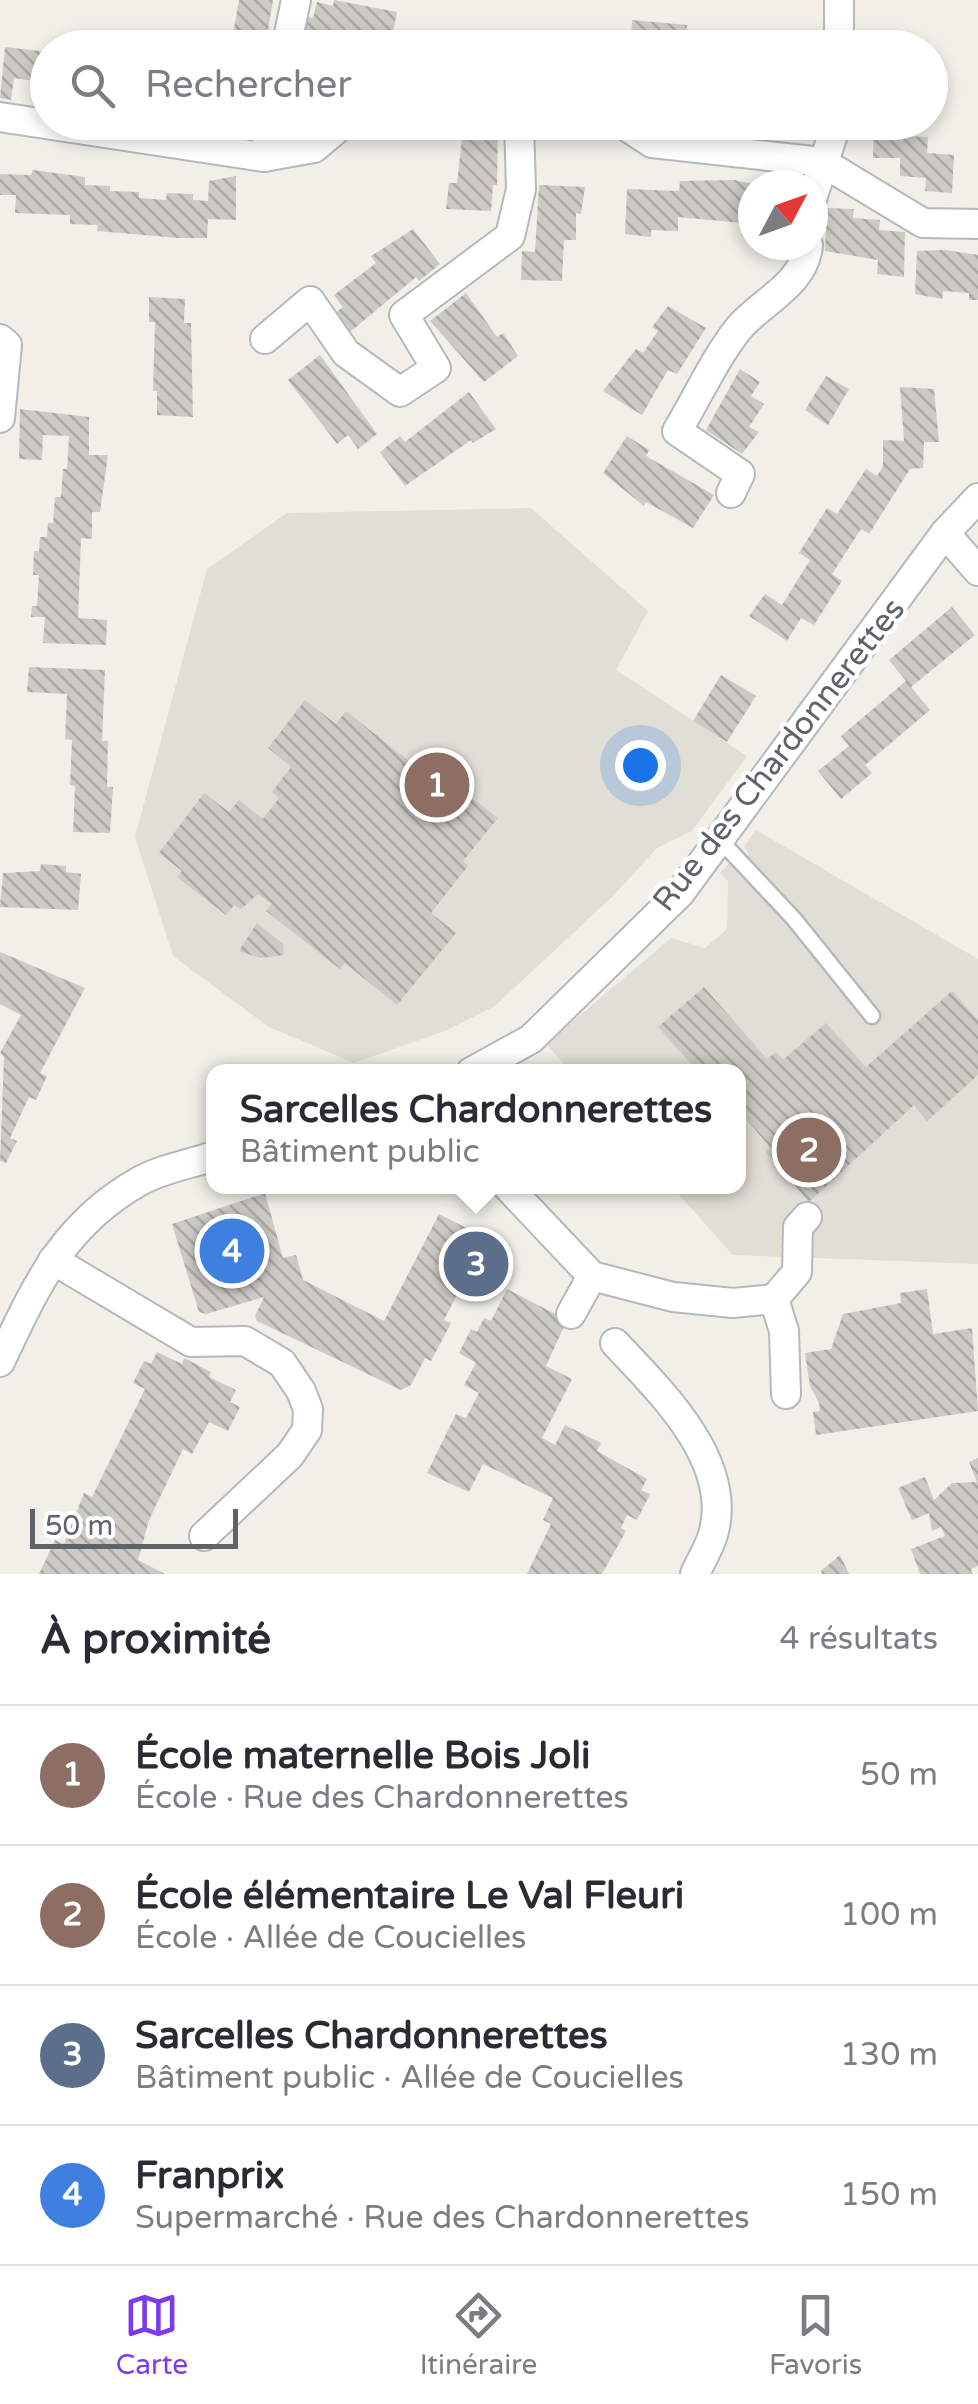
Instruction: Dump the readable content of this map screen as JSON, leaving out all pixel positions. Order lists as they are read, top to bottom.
{
  "streets": {
    "street": ["Rue des Chardonnerettes"]
  },
  "scale_bar": "50 m",
  "north": "top right",
  "page": {
    "search": "Rechercher",
    "pins": [
      "1",
      "2",
      "4",
      "3"
    ],
    "popup": ["Sarcelles Chardonnerettes", "Bâtiment public"],
    "scale": "50 m",
    "heading": ["À proximité", "4 résultats"],
    "list": [
      {
        "mark": "1",
        "name": "École maternelle Bois Joli",
        "note": "École · Rue des Chardonnerettes",
        "value": "50 m"
      },
      {
        "mark": "2",
        "name": "École élémentaire Le Val Fleuri",
        "note": "École · Allée de Coucielles",
        "value": "100 m"
      },
      {
        "mark": "3",
        "name": "Sarcelles Chardonnerettes",
        "note": "Bâtiment public · Allée de Coucielles",
        "value": "130 m"
      },
      {
        "mark": "4",
        "name": "Franprix",
        "note": "Supermarché · Rue des Chardonnerettes",
        "value": "150 m"
      }
    ],
    "nav": ["Carte", "Itinéraire", "Favoris"]
  }
}
